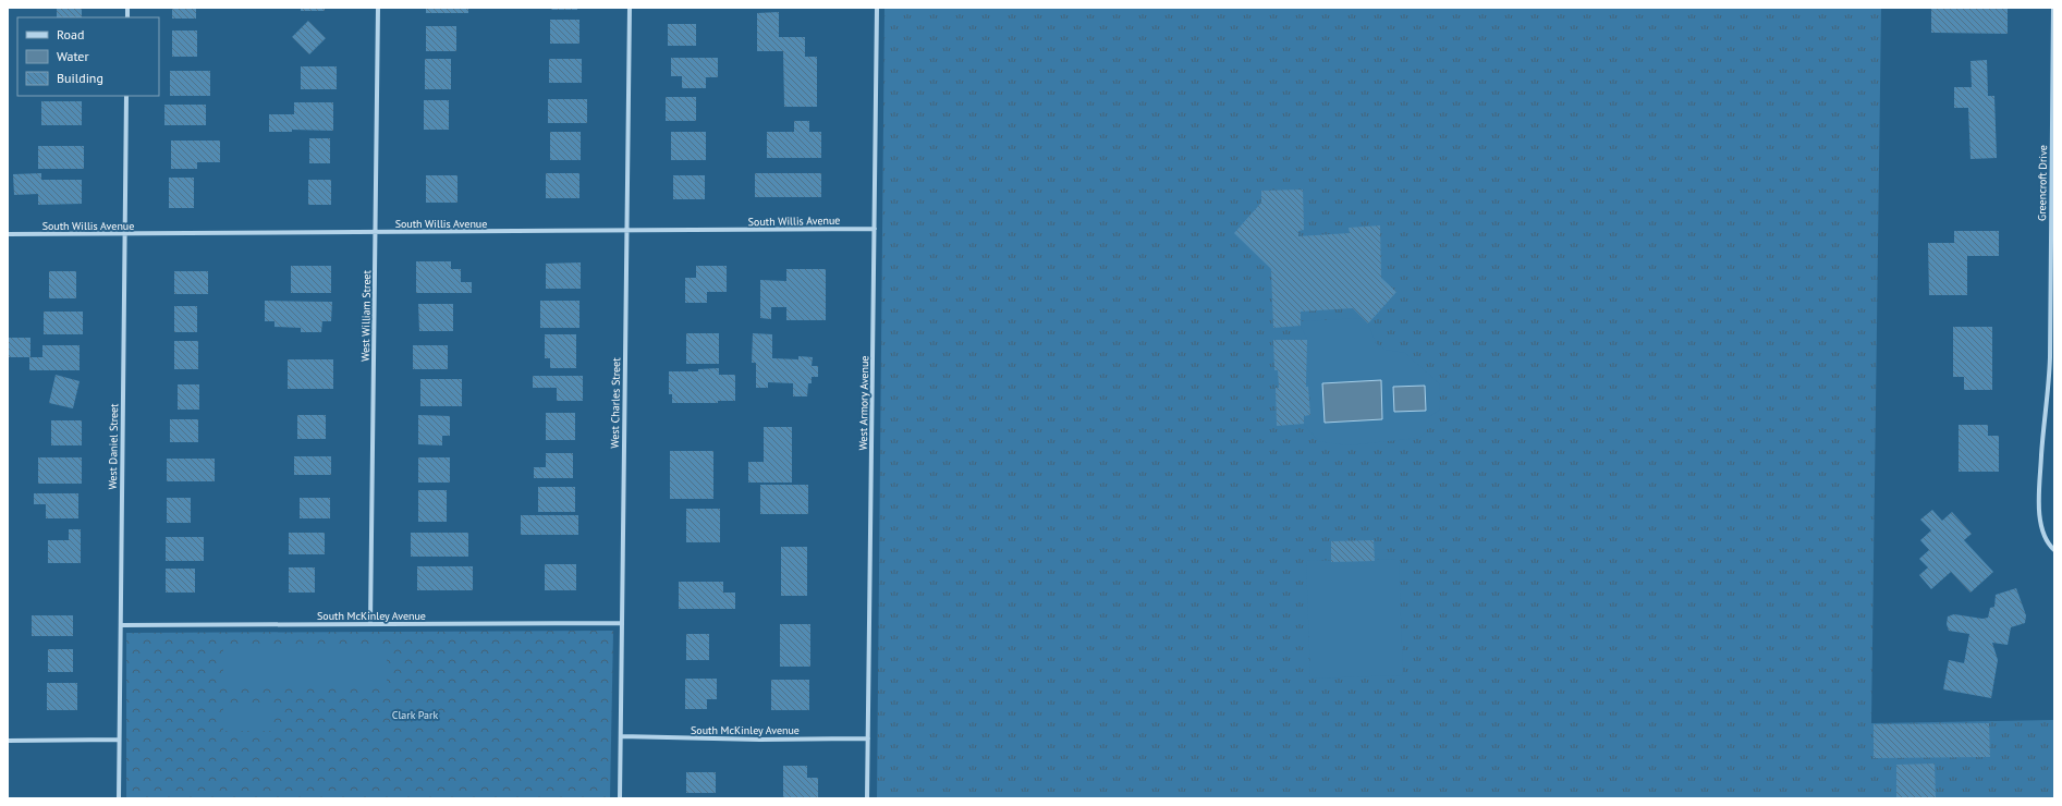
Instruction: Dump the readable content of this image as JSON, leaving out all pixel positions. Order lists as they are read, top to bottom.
{
  "streets": {
    "street": [
      "Greencroft Drive",
      "South Willis Avenue",
      "West William Street",
      "West Charles Street",
      "West Armory Avenue",
      "West Daniel Street",
      "South McKinley Avenue"
    ]
  },
  "crossings": [
    ["South Willis Avenue", "West William Street"],
    ["South Willis Avenue", "West Charles Street"],
    ["South Willis Avenue", "West Armory Avenue"],
    ["South Willis Avenue", "West Daniel Street"],
    ["West William Street", "South McKinley Avenue"],
    ["West Charles Street", "South McKinley Avenue"],
    ["West Armory Avenue", "South McKinley Avenue"],
    ["West Daniel Street", "South McKinley Avenue"]
  ],
  "parks": ["Clark Park"],
  "legend": ["Road", "Water", "Building"]
}
